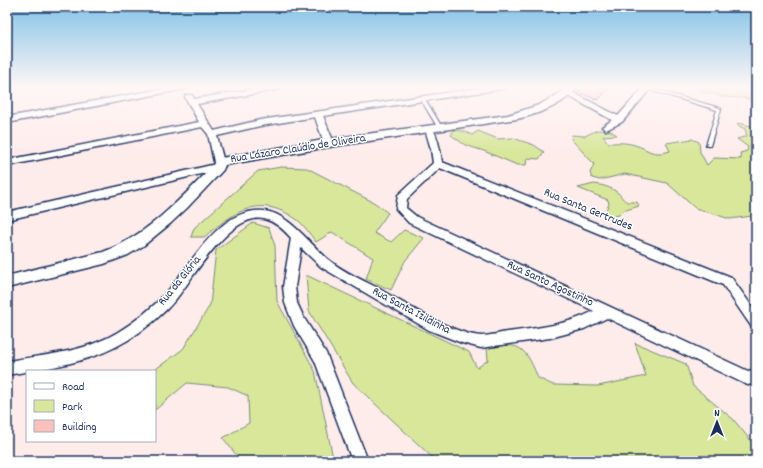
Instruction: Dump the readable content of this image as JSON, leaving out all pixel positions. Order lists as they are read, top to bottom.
{
  "streets": {
    "street": [
      "Rua Lázaro Claúdio de Oliveira",
      "Rua Santa Gertrudes",
      "Rua da Glória",
      "Rua Santo Agostinho",
      "Rua Santa Izildinha"
    ]
  },
  "crossings": [
    ["Rua Santa Gertrudes", "Rua Santo Agostinho"],
    ["Rua da Glória", "Rua Santa Izildinha"],
    ["Rua Santo Agostinho", "Rua Santa Izildinha"]
  ],
  "legend": ["Road", "Park", "Building"],
  "north": "top"
}
